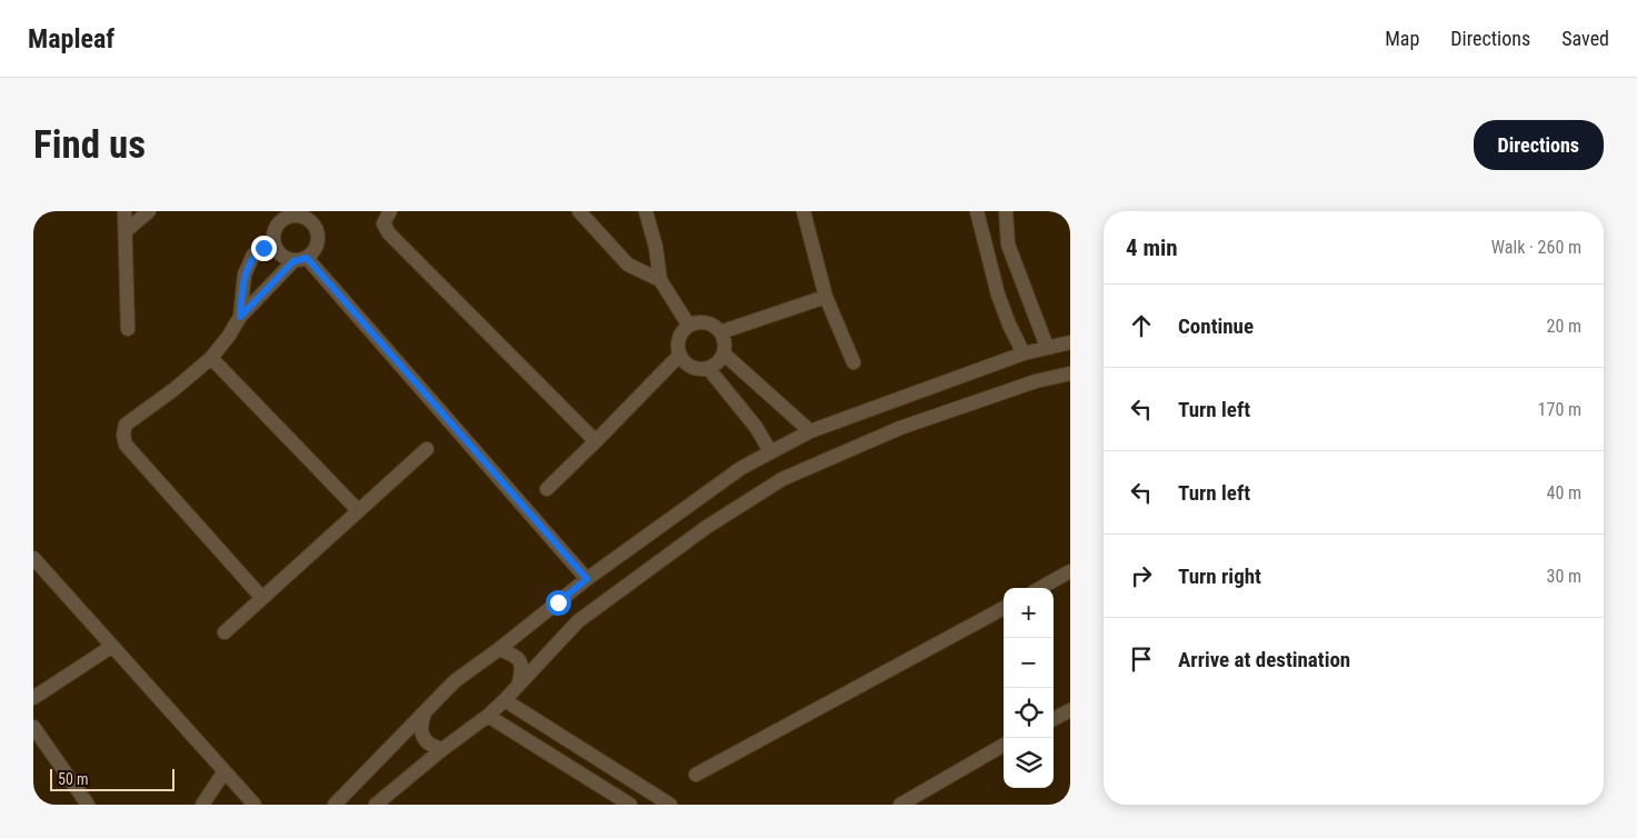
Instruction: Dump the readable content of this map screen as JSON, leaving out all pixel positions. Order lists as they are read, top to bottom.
{
  "scale_bar": "50 m",
  "page": {
    "header": "Mapleaf",
    "nav": ["Map", "Directions", "Saved"],
    "buttons": "Directions",
    "title": "Find us",
    "heading": ["4 min", "Walk · 260 m"],
    "list": [
      ["Continue", "20 m"],
      ["Turn left", "170 m"],
      ["Turn left", "40 m"],
      ["Turn right", "30 m"],
      "Arrive at destination"
    ],
    "map_buttons": ["+", "−"],
    "scale": "50 m"
  }
}
